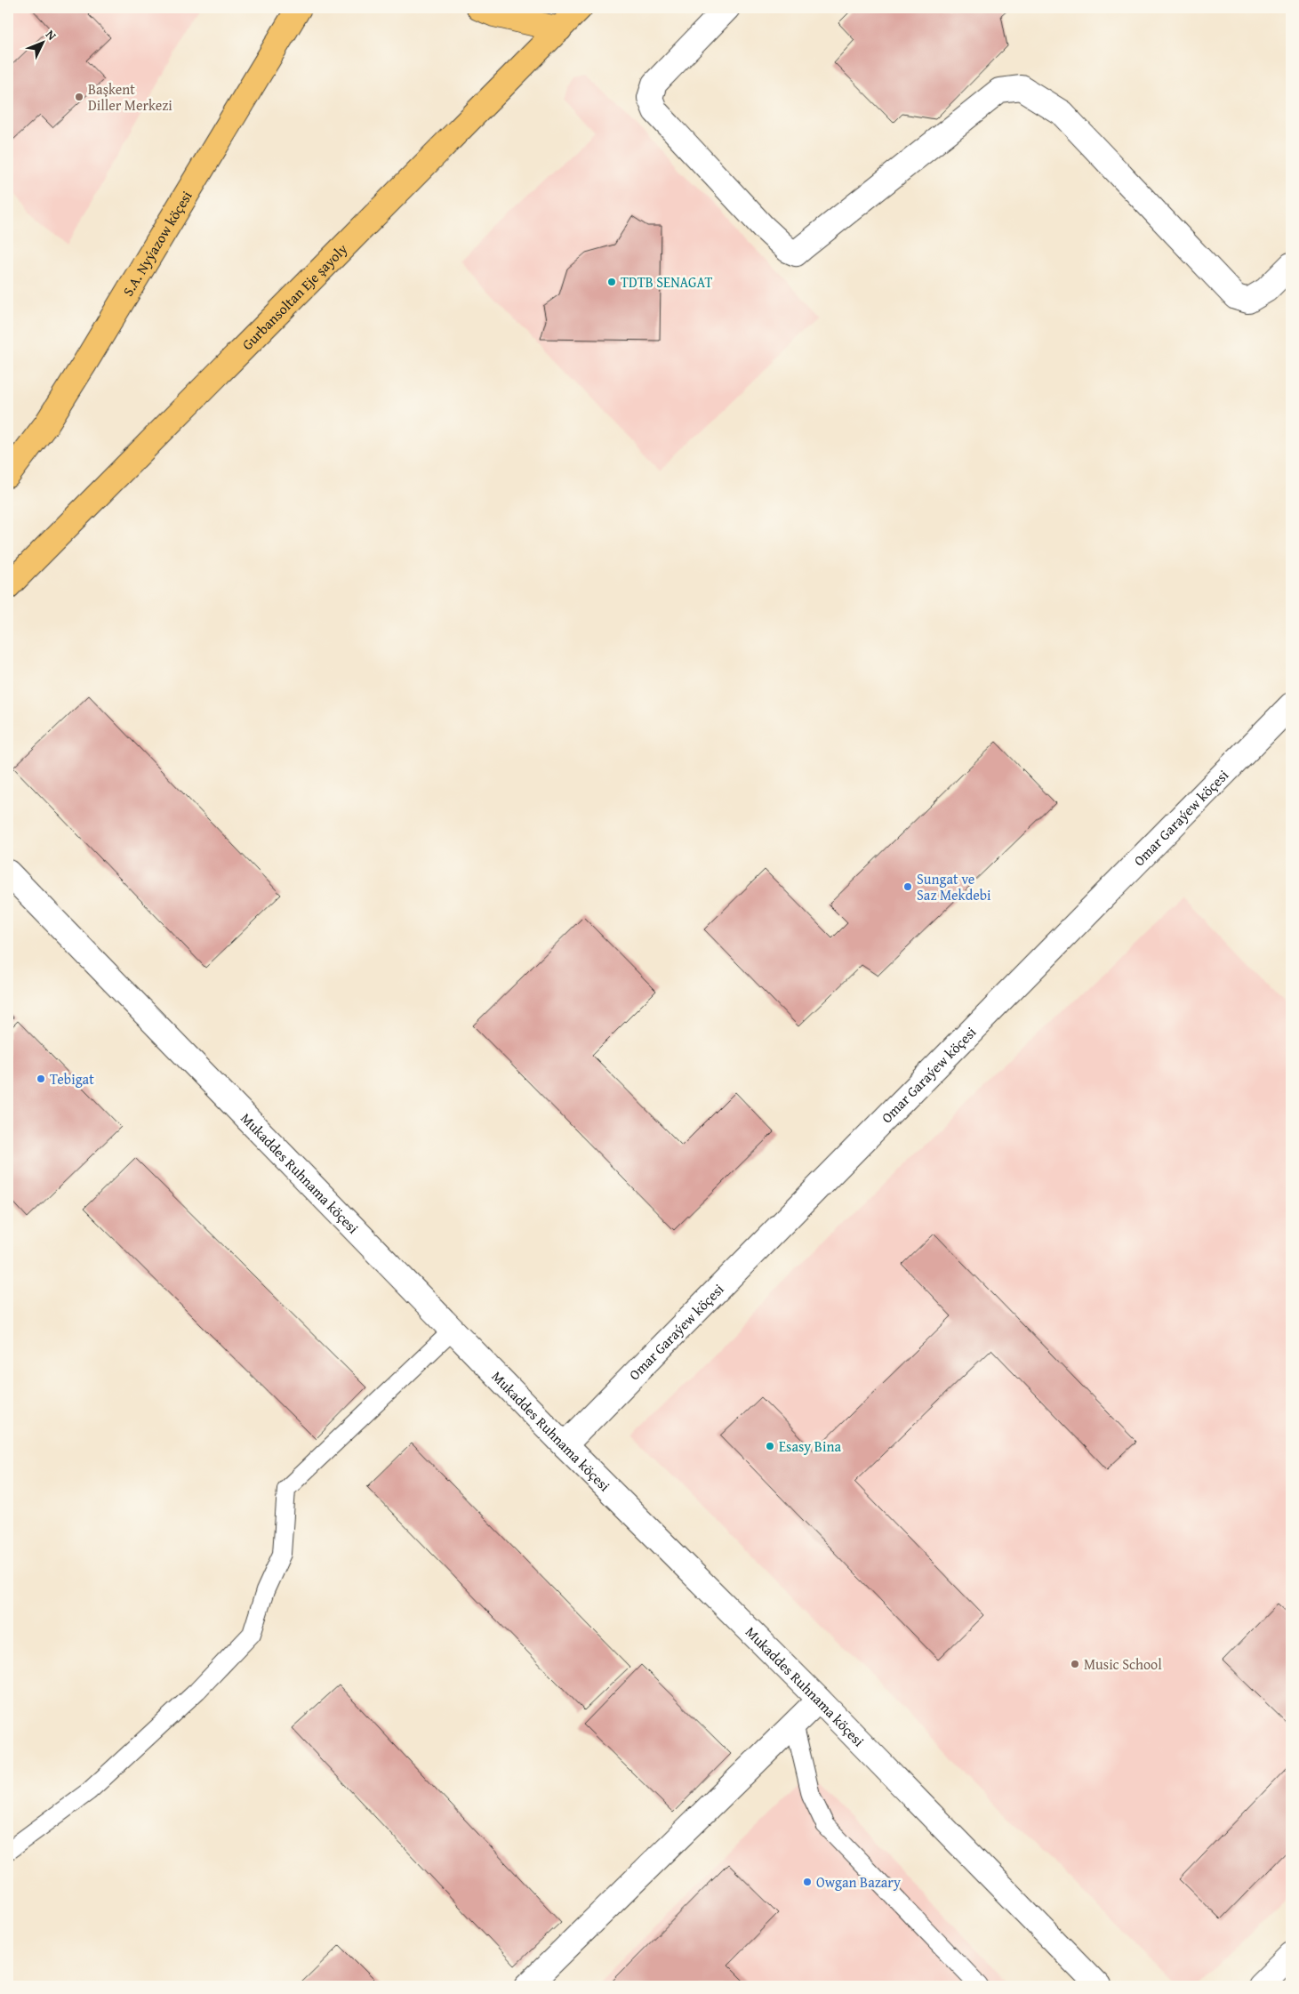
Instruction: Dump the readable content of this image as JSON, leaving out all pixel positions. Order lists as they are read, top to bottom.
{
  "streets": {
    "main road": ["S.A. Nyýazow köçesi", "Gurbansoltan Eje şayoly"],
    "street": ["Omar Garaýew köçesi", "Mukaddes Ruhnama köçesi"]
  },
  "crossings": [
    ["Omar Garaýew köçesi", "Mukaddes Ruhnama köçesi"]
  ],
  "places": [
    "Başkent Diller Merkezi",
    "TDTB SENAGAT",
    "Sungat ve Saz Mekdebi",
    "Tebigat",
    "Esasy Bina",
    "Music School",
    "Owgan Bazary"
  ],
  "north": "top right"
}
